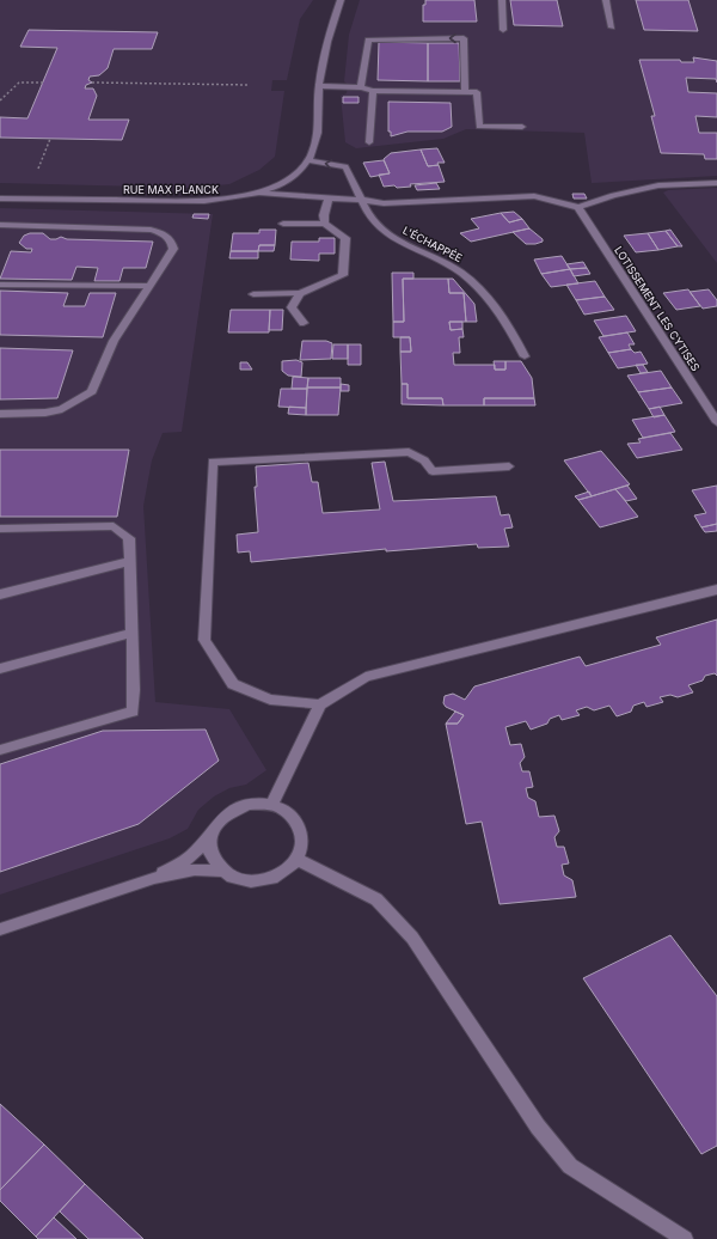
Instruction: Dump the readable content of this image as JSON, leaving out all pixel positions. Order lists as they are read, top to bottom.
{
  "streets": {
    "street": ["RUE MAX PLANCK", "L'ÉCHAPPÉE", "LOTISSEMENT LES CYTISES"]
  },
  "crossings": [
    ["RUE MAX PLANCK", "L'ÉCHAPPÉE"]
  ]
}
